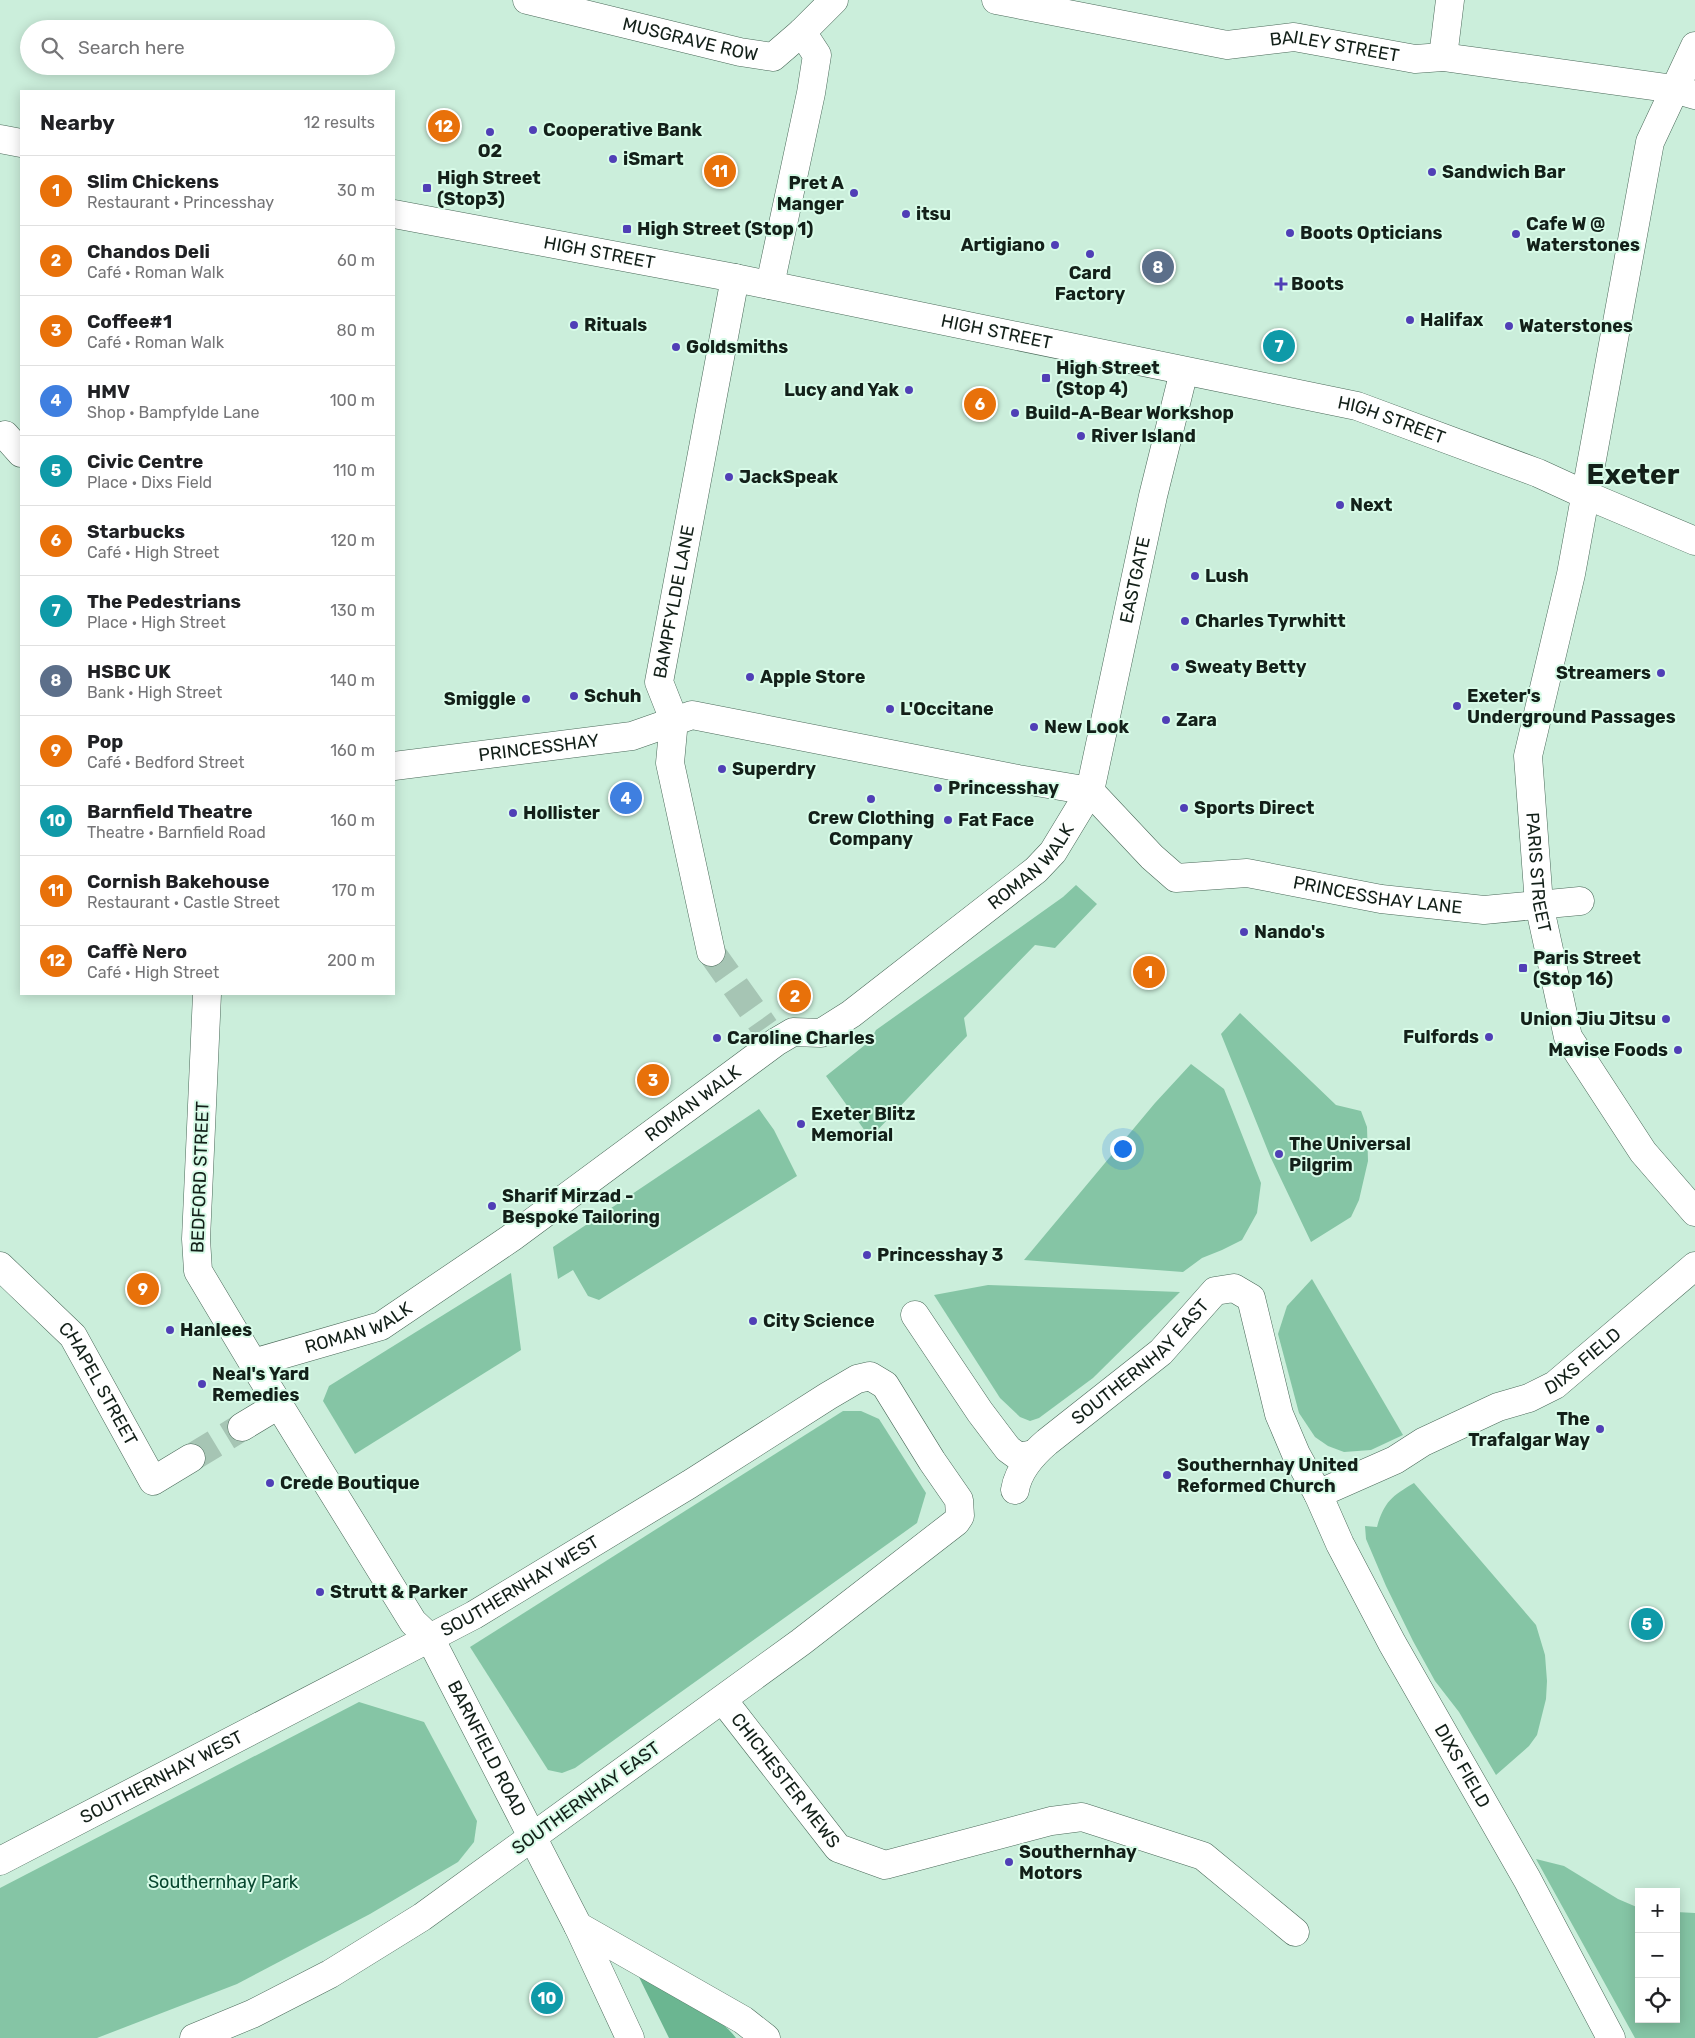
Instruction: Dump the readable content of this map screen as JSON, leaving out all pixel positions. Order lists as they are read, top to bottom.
{
  "streets": {
    "street": [
      "MUSGRAVE ROW",
      "BAILEY STREET",
      "HIGH STREET",
      "EASTGATE",
      "BAMPFYLDE LANE",
      "PRINCESSHAY",
      "ROMAN WALK",
      "PARIS STREET",
      "PRINCESSHAY LANE",
      "BEDFORD STREET",
      "SOUTHERNHAY EAST",
      "DIXS FIELD",
      "CHAPEL STREET",
      "SOUTHERNHAY WEST",
      "BARNFIELD ROAD",
      "CHICHESTER MEWS"
    ]
  },
  "crossings": [
    ["BAILEY STREET", "PARIS STREET"],
    ["HIGH STREET", "EASTGATE"],
    ["HIGH STREET", "BAMPFYLDE LANE"],
    ["HIGH STREET", "PARIS STREET"],
    ["EASTGATE", "PRINCESSHAY"],
    ["EASTGATE", "ROMAN WALK"],
    ["EASTGATE", "PRINCESSHAY LANE"],
    ["BAMPFYLDE LANE", "PRINCESSHAY"],
    ["PRINCESSHAY", "ROMAN WALK"],
    ["PRINCESSHAY", "PRINCESSHAY LANE"],
    ["ROMAN WALK", "PRINCESSHAY LANE"],
    ["ROMAN WALK", "BEDFORD STREET"],
    ["PARIS STREET", "PRINCESSHAY LANE"],
    ["BEDFORD STREET", "BARNFIELD ROAD"],
    ["SOUTHERNHAY EAST", "DIXS FIELD"],
    ["SOUTHERNHAY EAST", "SOUTHERNHAY WEST"],
    ["SOUTHERNHAY EAST", "BARNFIELD ROAD"],
    ["SOUTHERNHAY EAST", "CHICHESTER MEWS"],
    ["SOUTHERNHAY WEST", "BARNFIELD ROAD"]
  ],
  "districts": ["Exeter"],
  "parks": ["Southernhay Park"],
  "places": {
    "other": [
      "Cooperative Bank",
      "O2",
      "iSmart",
      "Sandwich Bar",
      "Pret A Manger",
      "itsu",
      "Boots Opticians",
      "Cafe W @ Waterstones",
      "Artigiano",
      "Card Factory",
      "Halifax",
      "Rituals",
      "Waterstones",
      "Goldsmiths",
      "Lucy and Yak",
      "Build-A-Bear Workshop",
      "River Island",
      "JackSpeak",
      "Next",
      "Lush",
      "Charles Tyrwhitt",
      "Sweaty Betty",
      "Streamers",
      "Apple Store",
      "Schuh",
      "Smiggle",
      "Exeter's Underground Passages",
      "L'Occitane",
      "Zara",
      "New Look",
      "Superdry",
      "Princesshay",
      "Crew Clothing Company",
      "Sports Direct",
      "Hollister",
      "Fat Face",
      "Nando's",
      "Union Jiu Jitsu",
      "Fulfords",
      "Caroline Charles",
      "Mavise Foods",
      "Exeter Blitz Memorial",
      "The Universal Pilgrim",
      "Sharif Mirzad - Bespoke Tailoring",
      "Princesshay 3",
      "City Science",
      "Hanlees",
      "Neal's Yard Remedies",
      "The Trafalgar Way",
      "Southernhay United Reformed Church",
      "Crede Boutique",
      "Strutt & Parker",
      "Southernhay Motors"
    ],
    "transit": [
      "High Street (Stop3)",
      "High Street (Stop 1)",
      "High Street (Stop 4)",
      "Paris Street (Stop 16)"
    ],
    "health": ["Boots"]
  },
  "page": {
    "search": "Search here",
    "heading": ["Nearby", "12 results"],
    "pins": [
      "12",
      "11",
      "8",
      "7",
      "6",
      "4",
      "1",
      "2",
      "3",
      "9",
      "5",
      "10"
    ],
    "list": [
      {
        "mark": "1",
        "name": "Slim Chickens",
        "note": "Restaurant · Princesshay",
        "value": "30 m"
      },
      {
        "mark": "2",
        "name": "Chandos Deli",
        "note": "Café · Roman Walk",
        "value": "60 m"
      },
      {
        "mark": "3",
        "name": "Coffee#1",
        "note": "Café · Roman Walk",
        "value": "80 m"
      },
      {
        "mark": "4",
        "name": "HMV",
        "note": "Shop · Bampfylde Lane",
        "value": "100 m"
      },
      {
        "mark": "5",
        "name": "Civic Centre",
        "note": "Place · Dixs Field",
        "value": "110 m"
      },
      {
        "mark": "6",
        "name": "Starbucks",
        "note": "Café · High Street",
        "value": "120 m"
      },
      {
        "mark": "7",
        "name": "The Pedestrians",
        "note": "Place · High Street",
        "value": "130 m"
      },
      {
        "mark": "8",
        "name": "HSBC UK",
        "note": "Bank · High Street",
        "value": "140 m"
      },
      {
        "mark": "9",
        "name": "Pop",
        "note": "Café · Bedford Street",
        "value": "160 m"
      },
      {
        "mark": "10",
        "name": "Barnfield Theatre",
        "note": "Theatre · Barnfield Road",
        "value": "160 m"
      },
      {
        "mark": "11",
        "name": "Cornish Bakehouse",
        "note": "Restaurant · Castle Street",
        "value": "170 m"
      },
      {
        "mark": "12",
        "name": "Caffè Nero",
        "note": "Café · High Street",
        "value": "200 m"
      }
    ],
    "map_buttons": ["+", "−"]
  }
}
